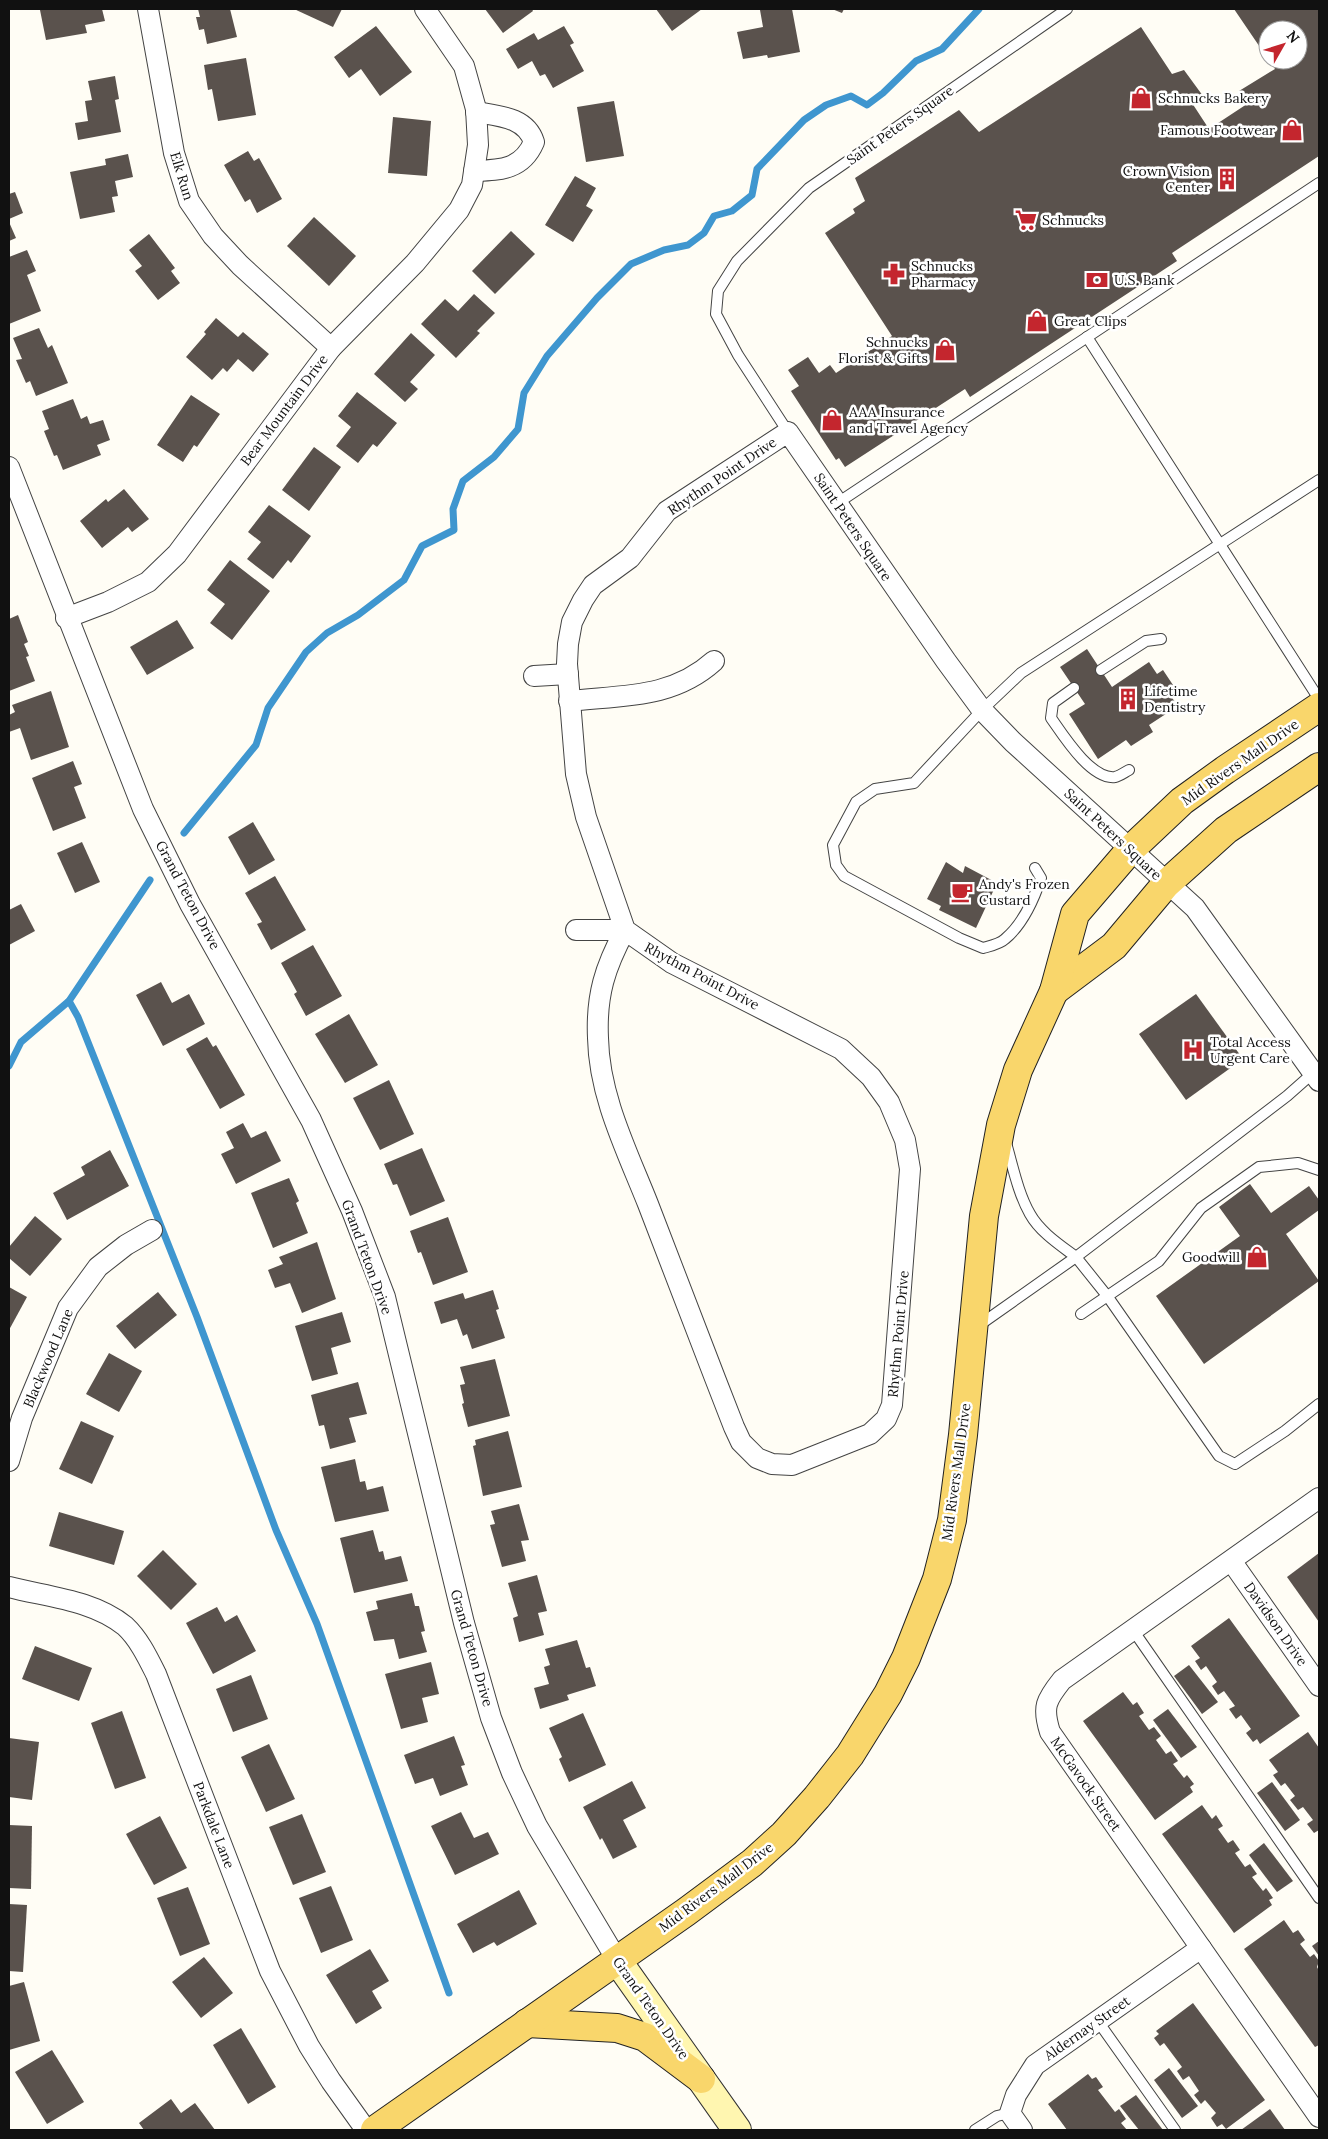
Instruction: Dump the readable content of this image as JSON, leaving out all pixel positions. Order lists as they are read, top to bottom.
{
  "streets": {
    "main road": ["Mid Rivers Mall Drive"],
    "street": [
      "Saint Peters Square",
      "Elk Run",
      "Bear Mountain Drive",
      "Rhythm Point Drive",
      "Grand Teton Drive",
      "Blackwood Lane",
      "Davidson Drive",
      "McGavock Street",
      "Parkdale Lane",
      "Aldernay Street"
    ]
  },
  "crossings": [
    ["Saint Peters Square", "Rhythm Point Drive"],
    ["Saint Peters Square", "Mid Rivers Mall Drive"],
    ["Elk Run", "Bear Mountain Drive"],
    ["Bear Mountain Drive", "Grand Teton Drive"],
    ["Mid Rivers Mall Drive", "Grand Teton Drive"],
    ["Davidson Drive", "McGavock Street"],
    ["McGavock Street", "Aldernay Street"]
  ],
  "places": {
    "shop": [
      "Schnucks Bakery",
      "Famous Footwear",
      "Great Clips",
      "Schnucks Florist & Gifts",
      "AAA Insurance and Travel Agency",
      "Goodwill"
    ],
    "building": ["Crown Vision Center", "Lifetime Dentistry"],
    "supermarket": ["Schnucks"],
    "pharmacy": ["Schnucks Pharmacy"],
    "bank": ["U.S. Bank"],
    "cafe": ["Andy's Frozen Custard"],
    "hospital": ["Total Access Urgent Care"]
  },
  "north": "top right"
}
